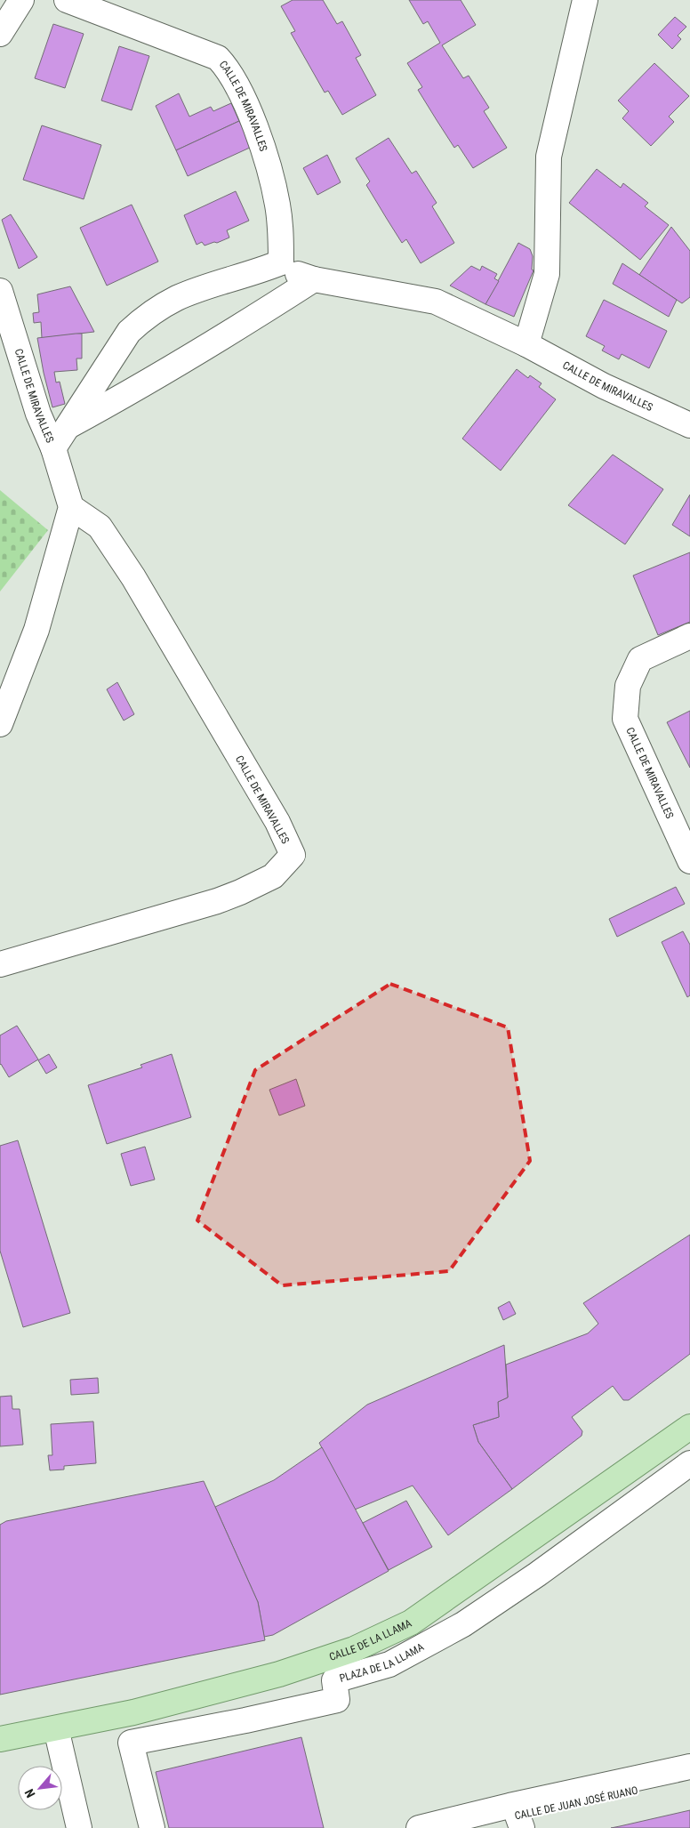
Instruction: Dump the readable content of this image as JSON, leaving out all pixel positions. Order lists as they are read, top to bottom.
{
  "streets": {
    "main road": ["CALLE DE LA LLAMA"],
    "street": ["CALLE DE MIRAVALLES", "PLAZA DE LA LLAMA", "CALLE DE JUAN JOSÉ RUANO"]
  },
  "north": "bottom left"
}
